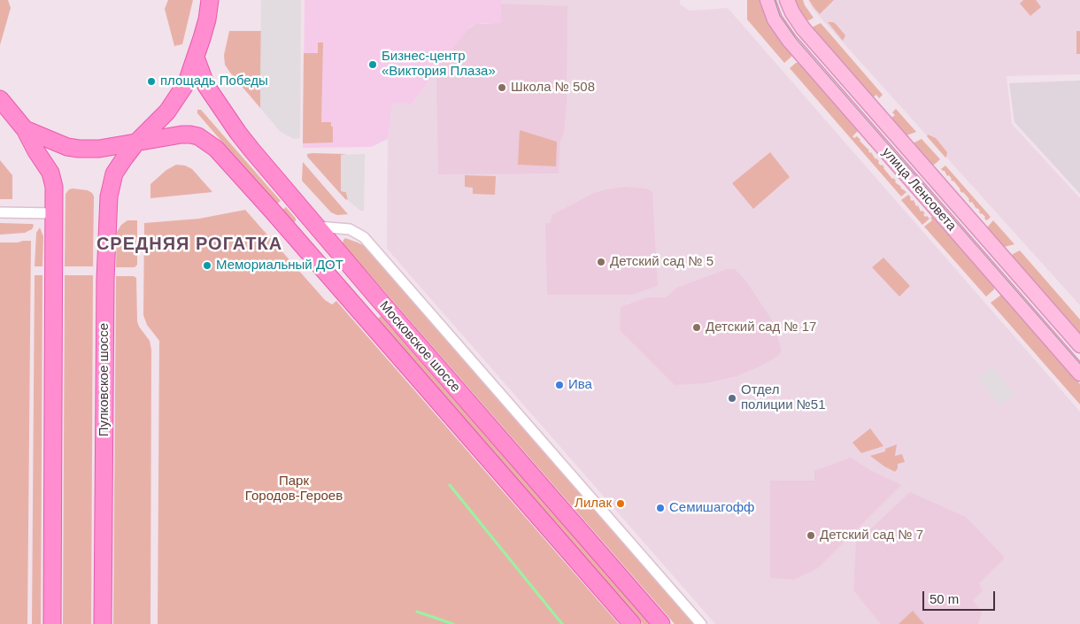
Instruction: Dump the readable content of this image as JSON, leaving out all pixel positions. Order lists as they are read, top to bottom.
{
  "streets": {
    "main road": ["Московское шоссе", "Пулковское шоссе"],
    "street": ["улица Ленсовета"]
  },
  "crossings": [
    ["Московское шоссе", "Пулковское шоссе"]
  ],
  "districts": ["СРЕДНЯЯ РОГАТКА"],
  "parks": ["Парк Городов-Героев"],
  "places": [
    "Бизнес-центр «Виктория Плаза»",
    "площадь Победы",
    "Школа № 508",
    "Детский сад № 5",
    "Мемориальный ДОТ",
    "Детский сад № 17",
    "Ива",
    "Отдел полиции №51",
    "Лилак",
    "Семишагофф",
    "Детский сад № 7"
  ],
  "scale_bar": "50 m"
}
